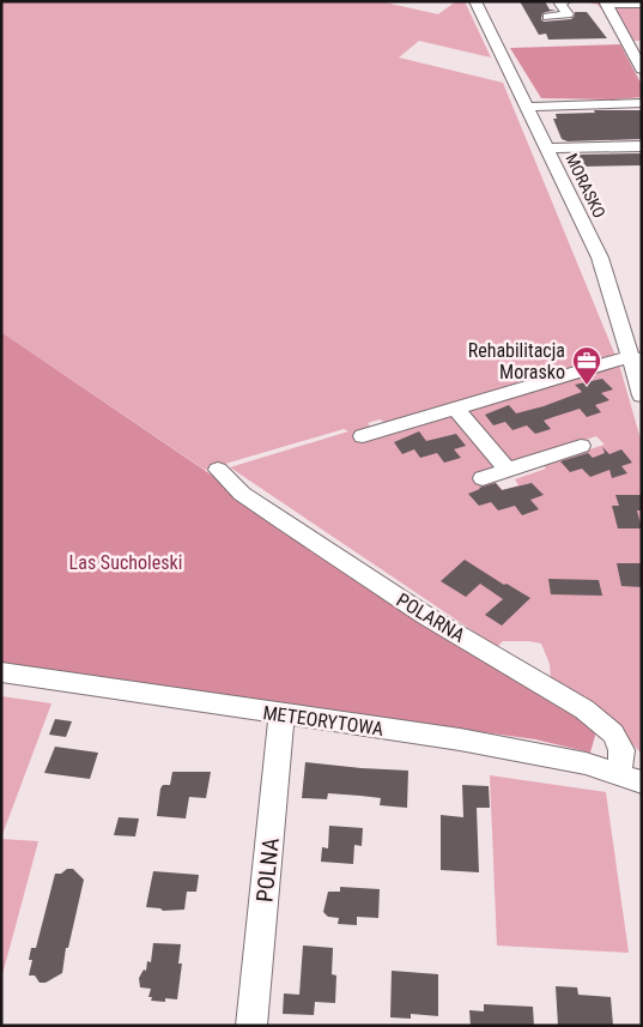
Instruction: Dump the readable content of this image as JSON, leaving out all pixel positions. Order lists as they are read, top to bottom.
{
  "streets": {
    "street": [
      "MORASKO",
      "POLARNA",
      "METEORYTOWA",
      "POLNA"
    ]
  },
  "crossings": [
    ["POLARNA", "METEORYTOWA"],
    ["METEORYTOWA", "POLNA"]
  ],
  "parks": ["Las Sucholeski"],
  "places": {
    "office": ["Rehabilitacja Morasko"]
  }
}
